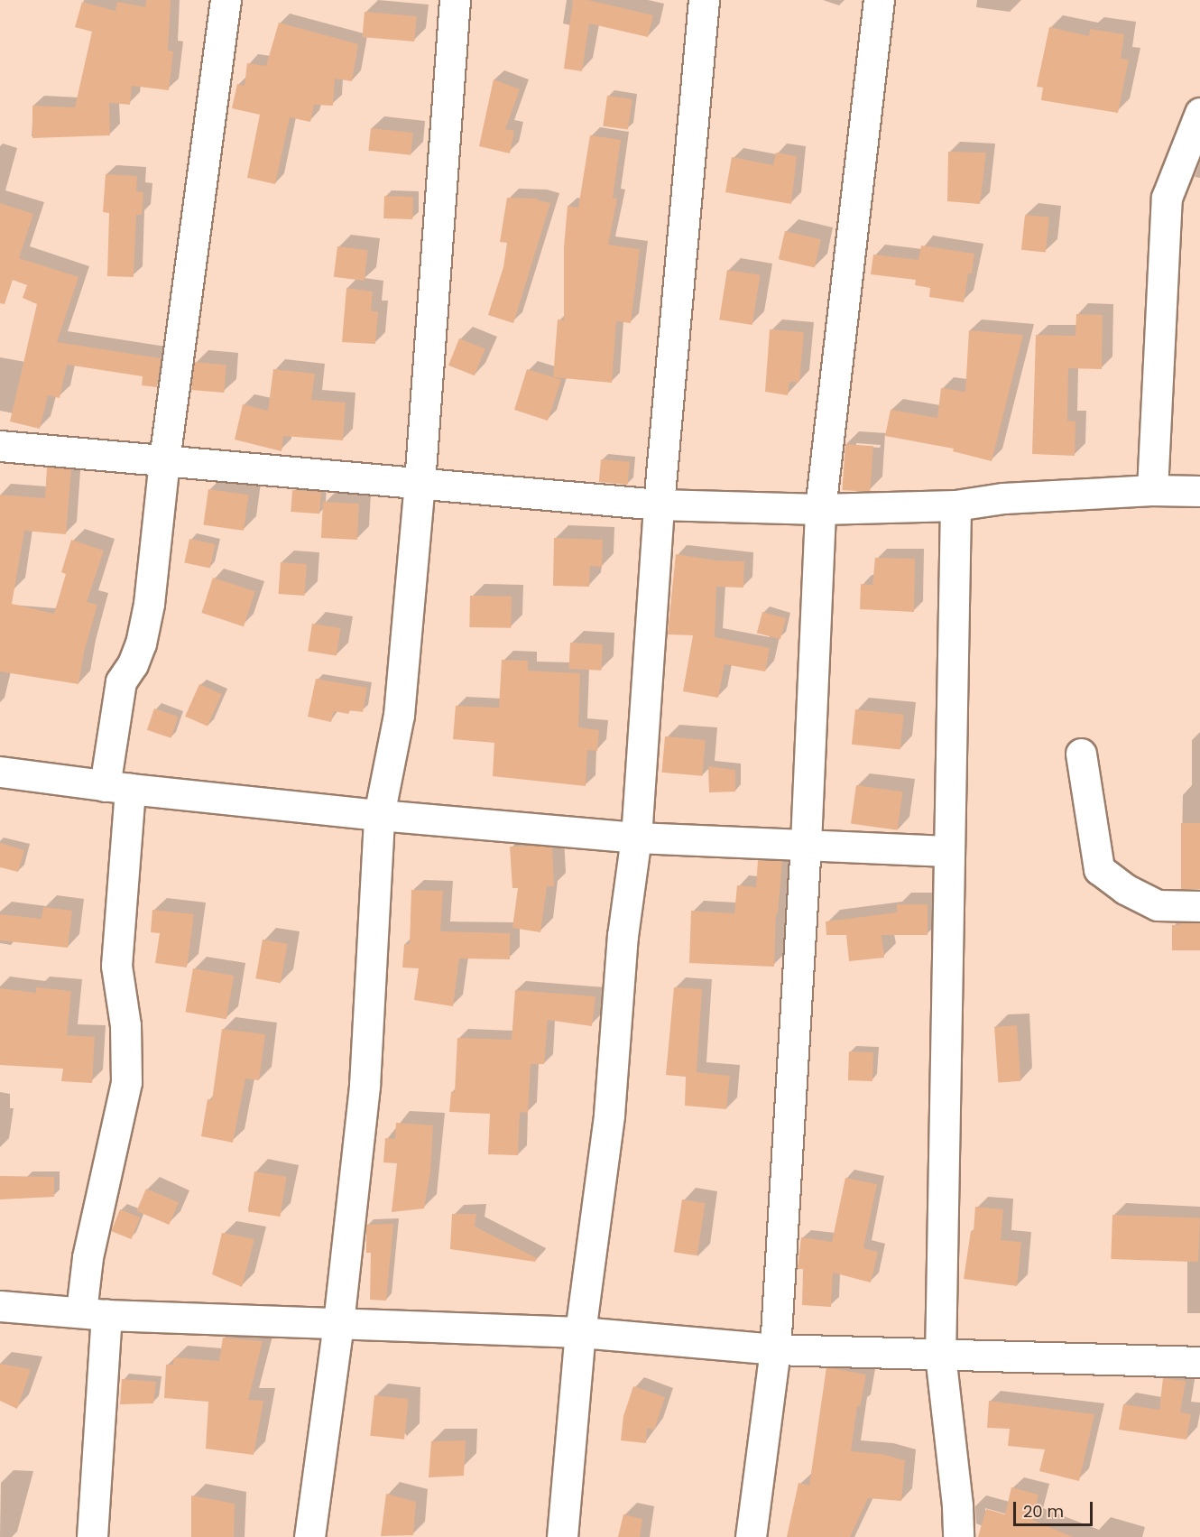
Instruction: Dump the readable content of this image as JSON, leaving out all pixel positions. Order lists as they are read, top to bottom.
{
  "scale_bar": "20 m"
}
